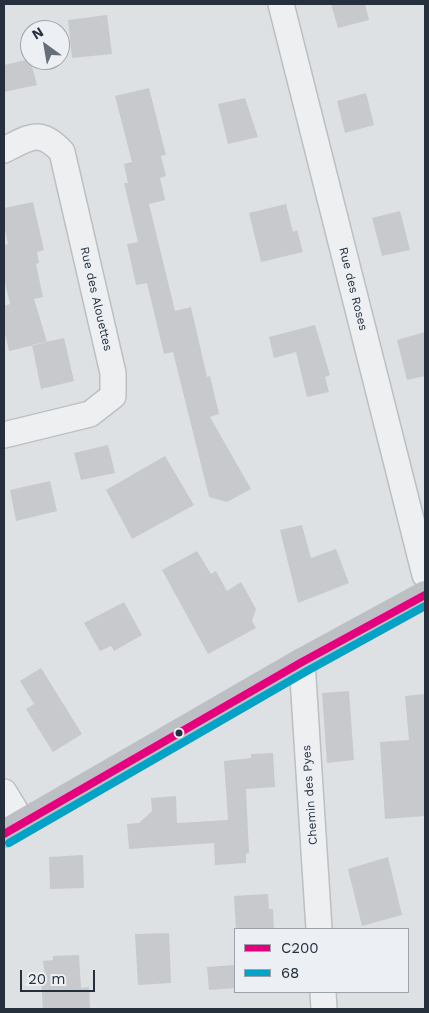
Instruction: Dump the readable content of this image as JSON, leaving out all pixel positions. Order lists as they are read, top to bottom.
{
  "streets": {
    "street": ["Rue des Roses", "Rue des Alouettes", "Chemin des Pyes"]
  },
  "lines": ["transit line C200", "transit line 68"],
  "legend": ["C200", "68"],
  "scale_bar": "20 m",
  "north": "top left"
}
